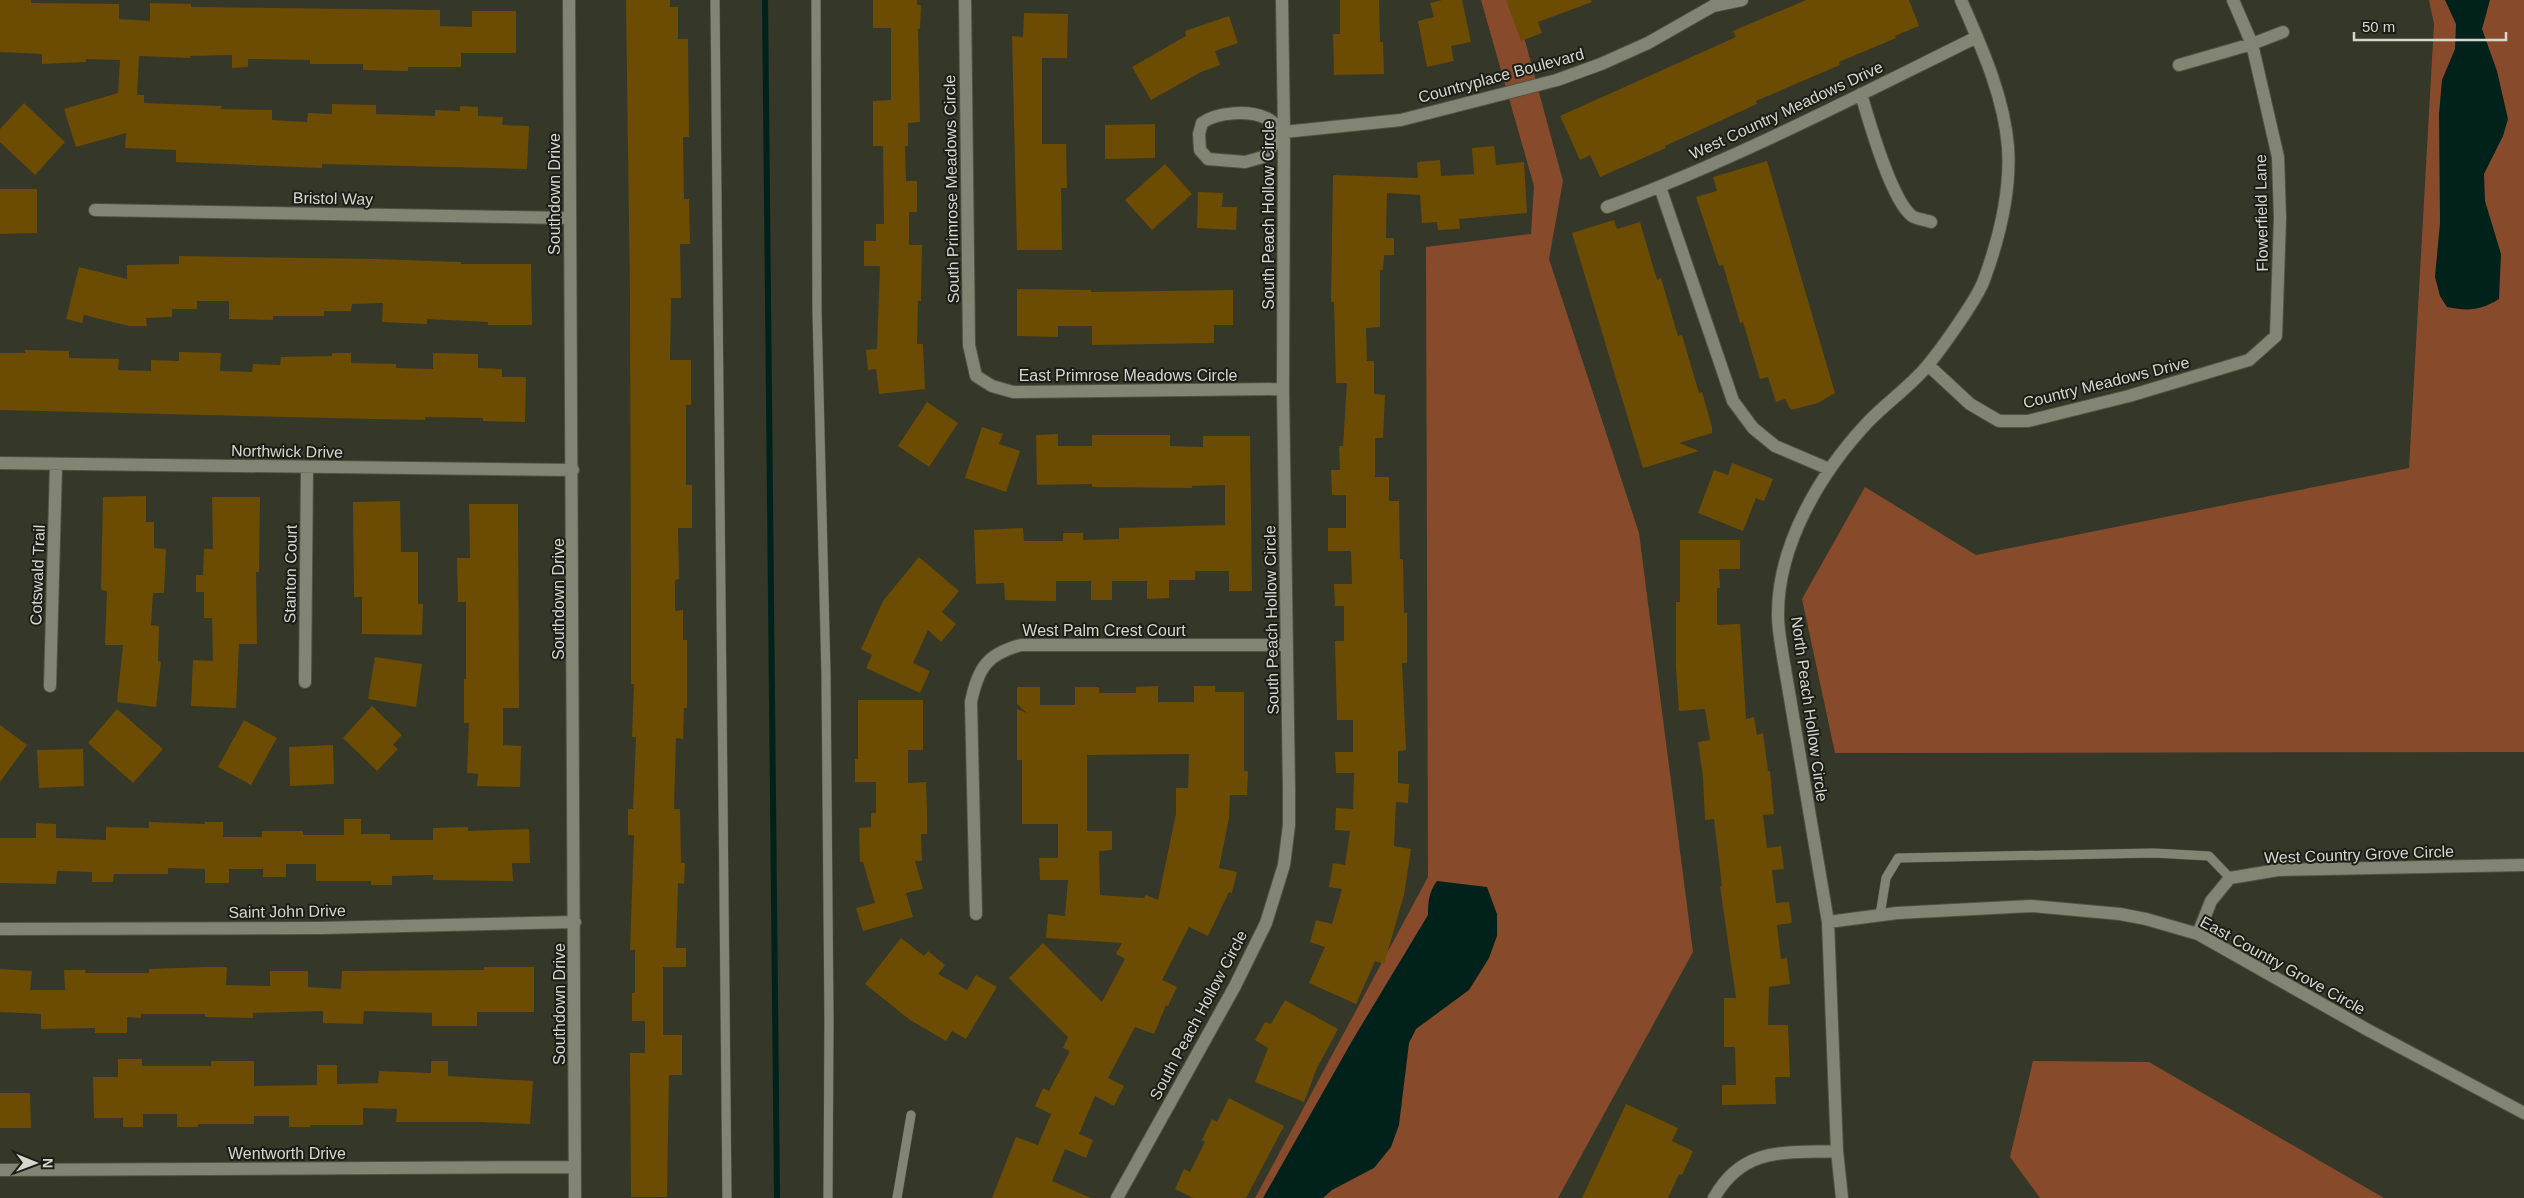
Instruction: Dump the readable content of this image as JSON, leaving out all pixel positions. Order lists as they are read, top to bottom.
{
  "streets": {
    "street": [
      "Countryplace Boulevard",
      "West Country Meadows Drive",
      "South Primrose Meadows Circle",
      "Southdown Drive",
      "Bristol Way",
      "Flowerfield Lane",
      "South Peach Hollow Circle",
      "East Primrose Meadows Circle",
      "Country Meadows Drive",
      "Northwick Drive",
      "Stanton Court",
      "Cotswald Trail",
      "West Palm Crest Court",
      "North Peach Hollow Circle",
      "West Country Grove Circle",
      "Saint John Drive",
      "East Country Grove Circle",
      "Wentworth Drive"
    ]
  },
  "crossings": [
    ["Countryplace Boulevard", "South Peach Hollow Circle"],
    ["West Country Meadows Drive", "North Peach Hollow Circle"],
    ["South Primrose Meadows Circle", "East Primrose Meadows Circle"],
    ["Southdown Drive", "Bristol Way"],
    ["Southdown Drive", "Northwick Drive"],
    ["Southdown Drive", "Saint John Drive"],
    ["Southdown Drive", "Wentworth Drive"],
    ["Flowerfield Lane", "Country Meadows Drive"],
    ["South Peach Hollow Circle", "East Primrose Meadows Circle"],
    ["South Peach Hollow Circle", "West Palm Crest Court"],
    ["Country Meadows Drive", "North Peach Hollow Circle"],
    ["Northwick Drive", "Stanton Court"],
    ["Northwick Drive", "Cotswald Trail"],
    ["North Peach Hollow Circle", "East Country Grove Circle"]
  ],
  "scale_bar": "50 m",
  "north": "right"
}
